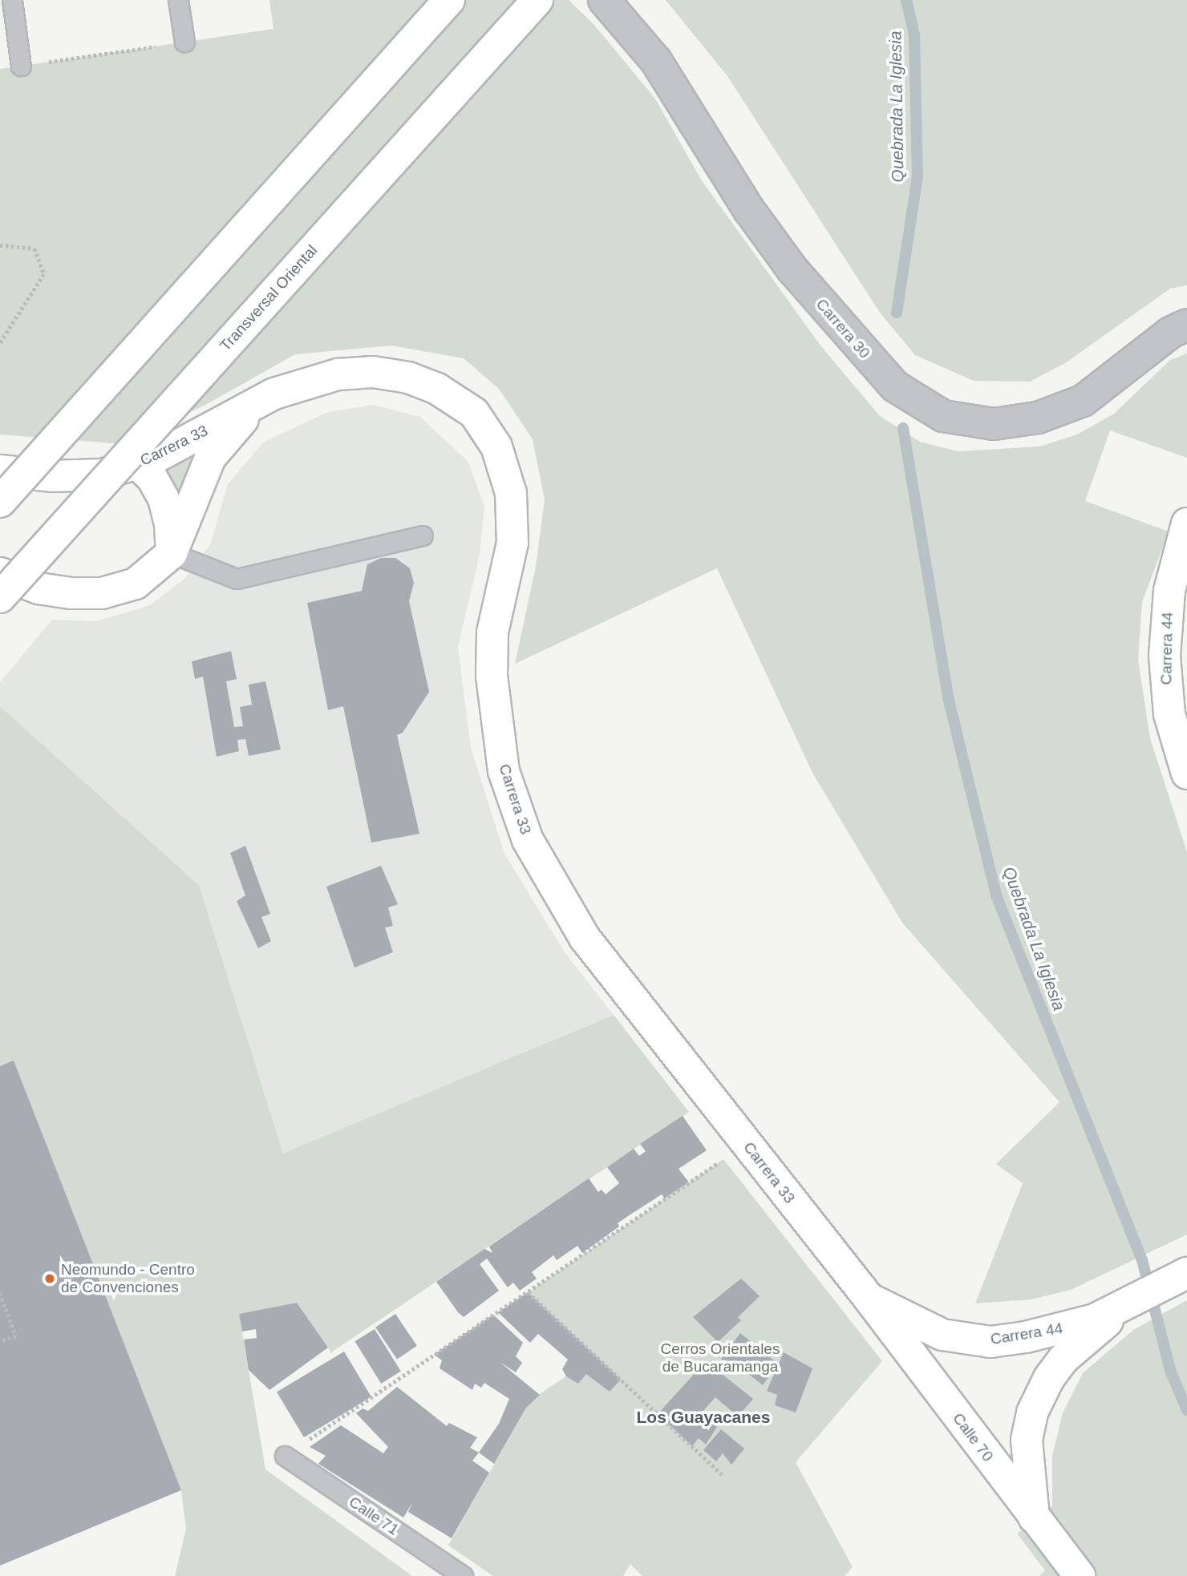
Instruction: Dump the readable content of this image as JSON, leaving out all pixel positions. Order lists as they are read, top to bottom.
{
  "streets": {
    "main road": [
      "Transversal Oriental",
      "Carrera 33",
      "Carrera 44",
      "Calle 70"
    ],
    "street": ["Carrera 30"],
    "lane": ["Calle 71"]
  },
  "crossings": [
    ["Carrera 33", "Carrera 44"],
    ["Carrera 33", "Calle 70"],
    ["Carrera 44", "Calle 70"]
  ],
  "districts": ["Los Guayacanes"],
  "water": ["Quebrada La Iglesia"],
  "parks": ["Cerros Orientales de Bucaramanga"],
  "places": ["Neomundo - Centro de Convenciones"]
}
